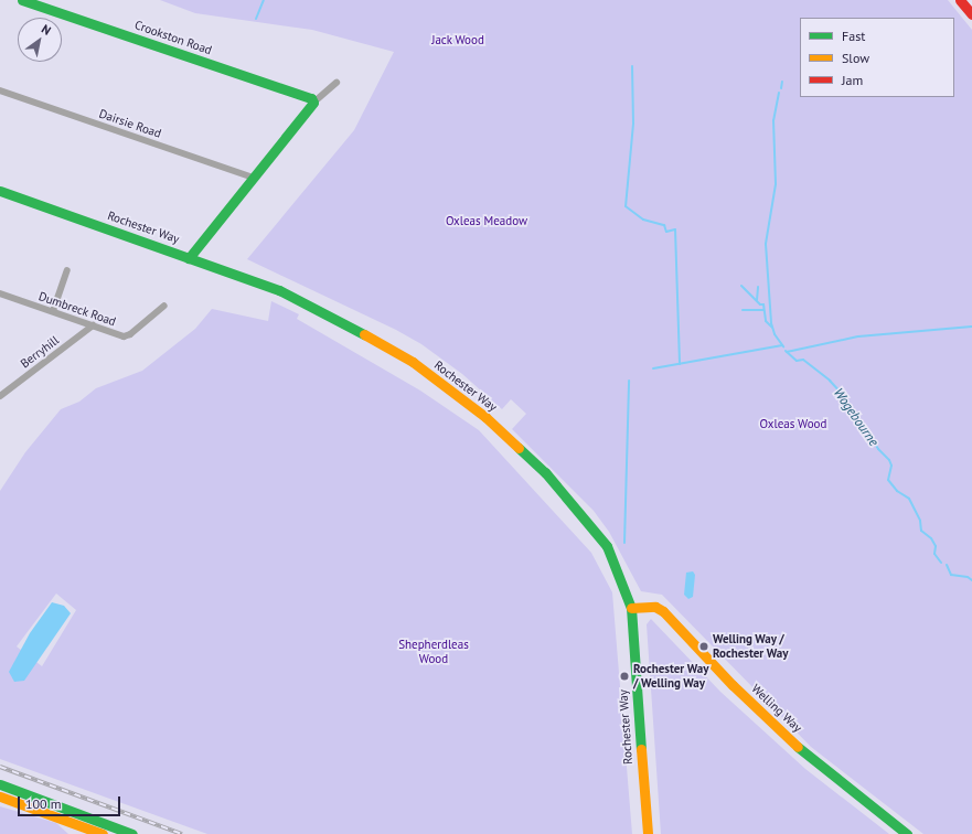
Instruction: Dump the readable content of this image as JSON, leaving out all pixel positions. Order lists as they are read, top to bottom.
{
  "streets": {
    "main road": ["Crookston Road", "Rochester Way", "Welling Way"],
    "street": ["Dairsie Road", "Dumbreck Road", "Berryhill"]
  },
  "crossings": [
    ["Rochester Way", "Welling Way"],
    ["Dumbreck Road", "Berryhill"]
  ],
  "water": ["Wogebourne"],
  "parks": [
    "Jack Wood",
    "Oxleas Meadow",
    "Oxleas Wood",
    "Shepherdleas Wood"
  ],
  "places": ["Welling Way / Rochester Way", "Rochester Way / Welling Way"],
  "legend": ["Fast", "Slow", "Jam"],
  "scale_bar": "100 m",
  "north": "top right"
}
